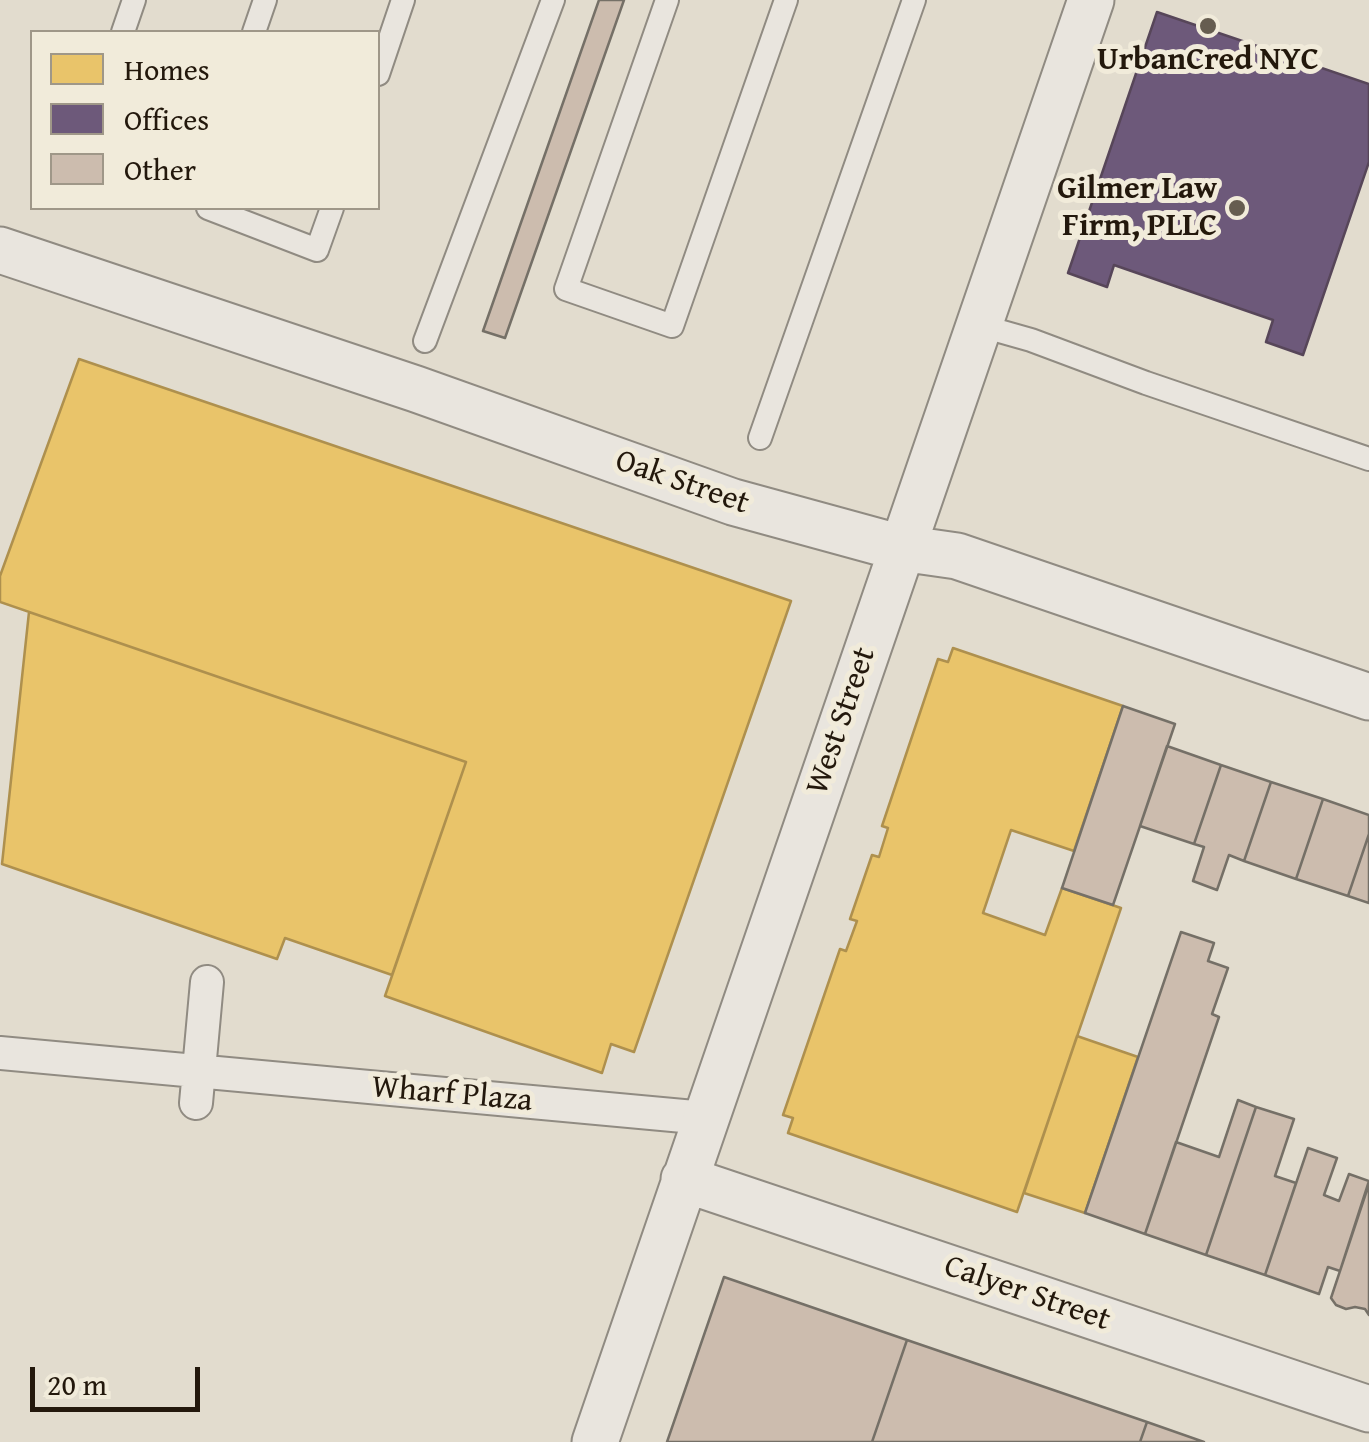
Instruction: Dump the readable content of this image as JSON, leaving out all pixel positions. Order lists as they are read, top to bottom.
{
  "streets": {
    "street": [
      "Oak Street",
      "West Street",
      "Wharf Plaza",
      "Calyer Street"
    ]
  },
  "crossings": [
    ["Oak Street", "West Street"],
    ["West Street", "Wharf Plaza"],
    ["West Street", "Calyer Street"]
  ],
  "places": ["UrbanCred NYC", "Gilmer Law Firm, PLLC"],
  "legend": ["Homes", "Offices", "Other"],
  "scale_bar": "20 m"
}
